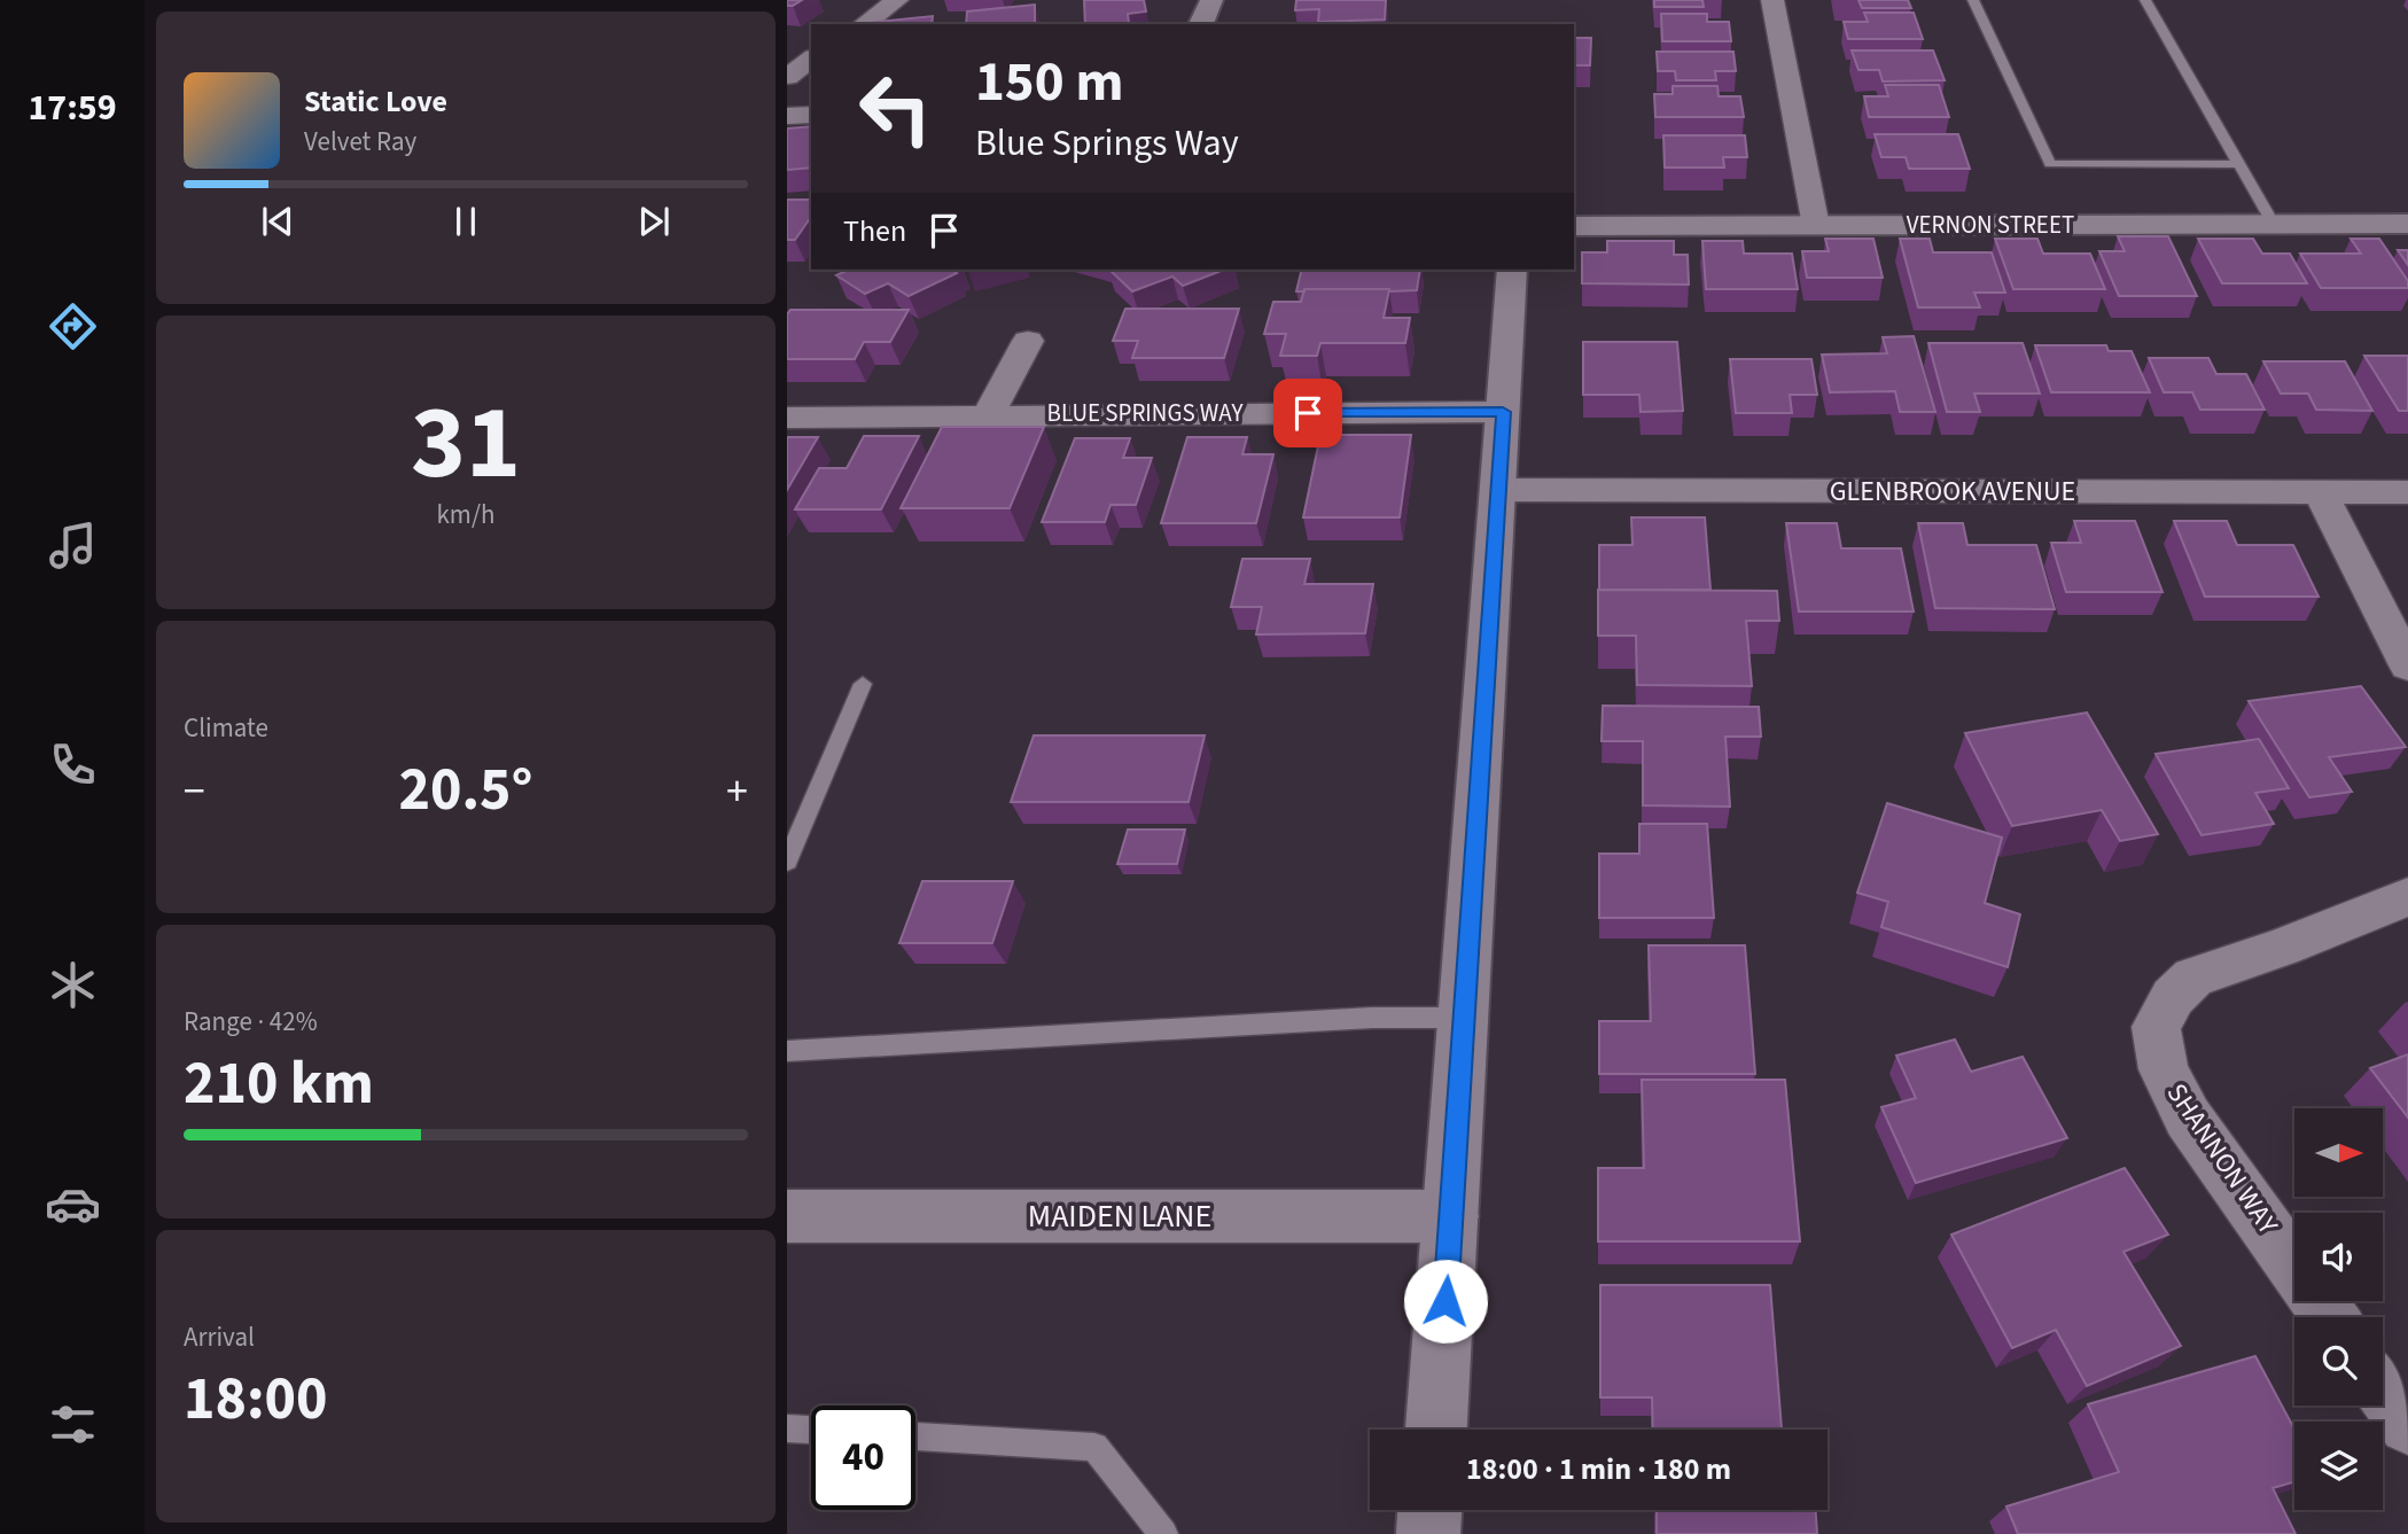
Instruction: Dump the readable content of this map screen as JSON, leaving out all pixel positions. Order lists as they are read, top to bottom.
{
  "streets": {
    "street": [
      "VERNON STREET",
      "BLUE SPRINGS WAY",
      "GLENBROOK AVENUE",
      "SHANNON WAY",
      "MAIDEN LANE"
    ]
  },
  "north": "right",
  "page": {
    "tabs": "17:59",
    "turn": ["150 m", "Blue Springs Way"],
    "song": ["Static Love", "Velvet Ray"],
    "then": "Then",
    "tile": [
      ["31", "km/h"],
      "Climate",
      ["Range · 42%", "210 km"],
      ["Arrival", "18:00"]
    ],
    "heat": ["−", "20.5°", "+"],
    "limit": "40",
    "trip": "18:00 · 1 min · 180 m"
  }
}
